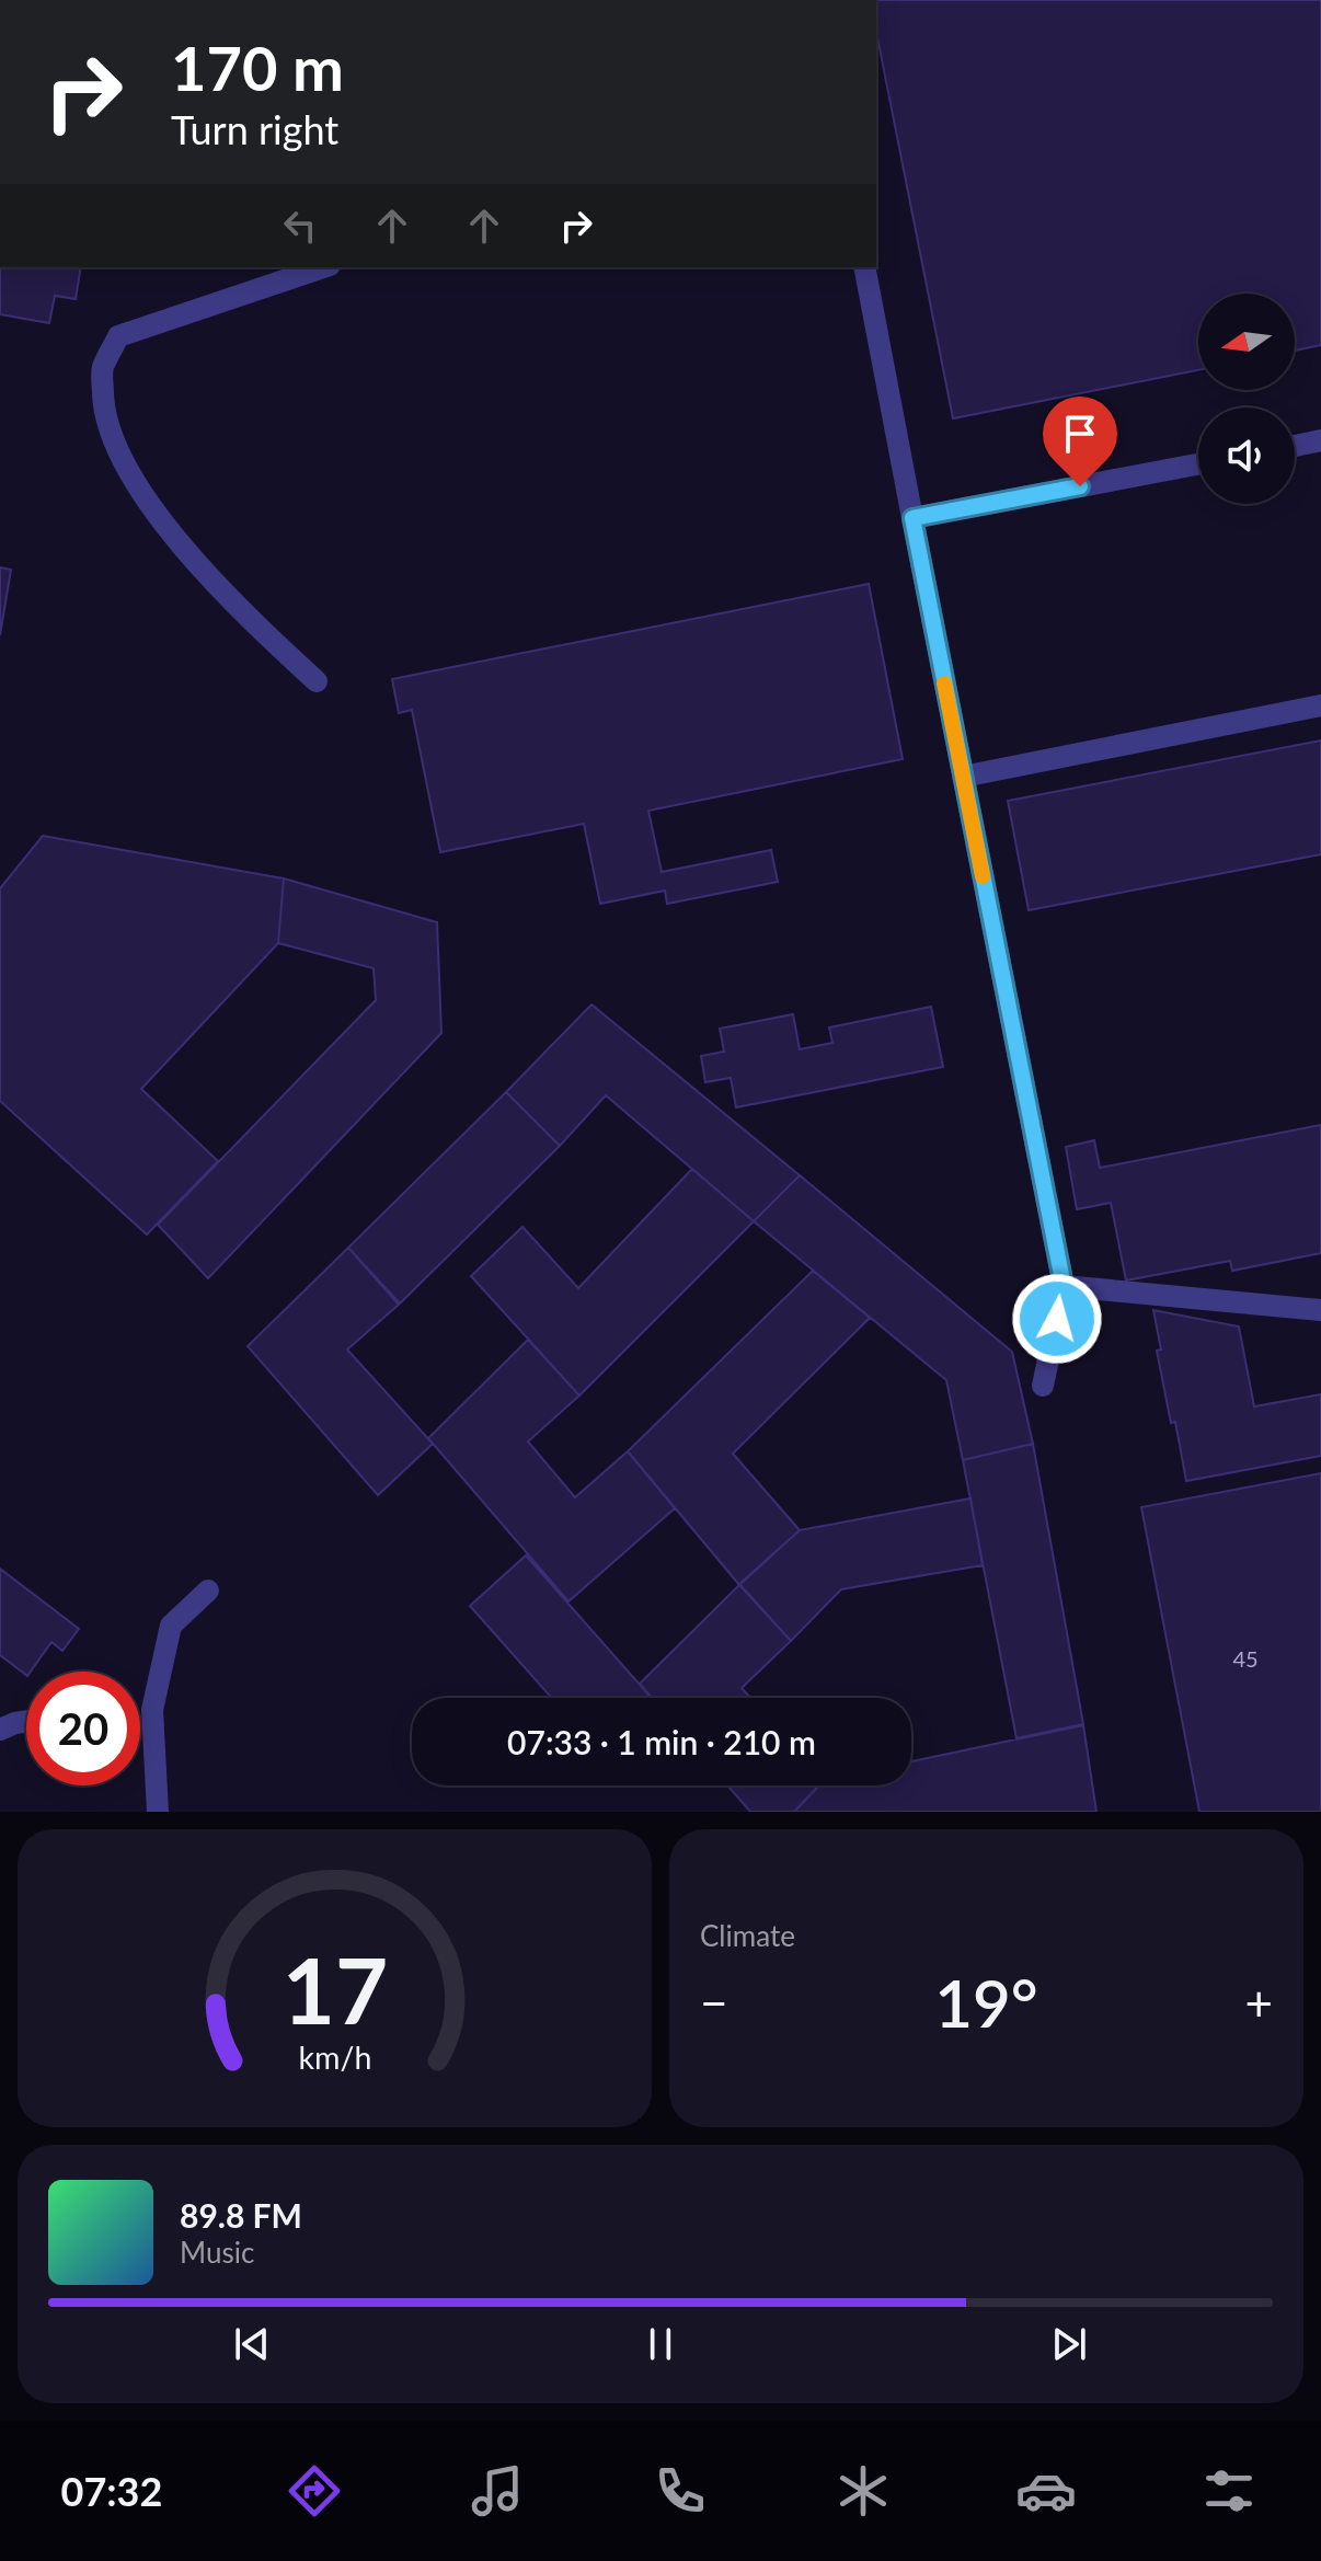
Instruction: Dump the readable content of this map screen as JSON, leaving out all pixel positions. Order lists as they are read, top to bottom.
{
  "house_numbers": ["45"],
  "north": "left",
  "page": {
    "turn": ["170 m", "Turn right"],
    "limit": "20",
    "trip": "07:33 · 1 min · 210 m",
    "tile": "Climate",
    "heat": ["−", "19°", "+"],
    "song": ["89.8 FM", "Music"],
    "tabs": "07:32",
    "gauge": ["17", "km/h"]
  }
}
